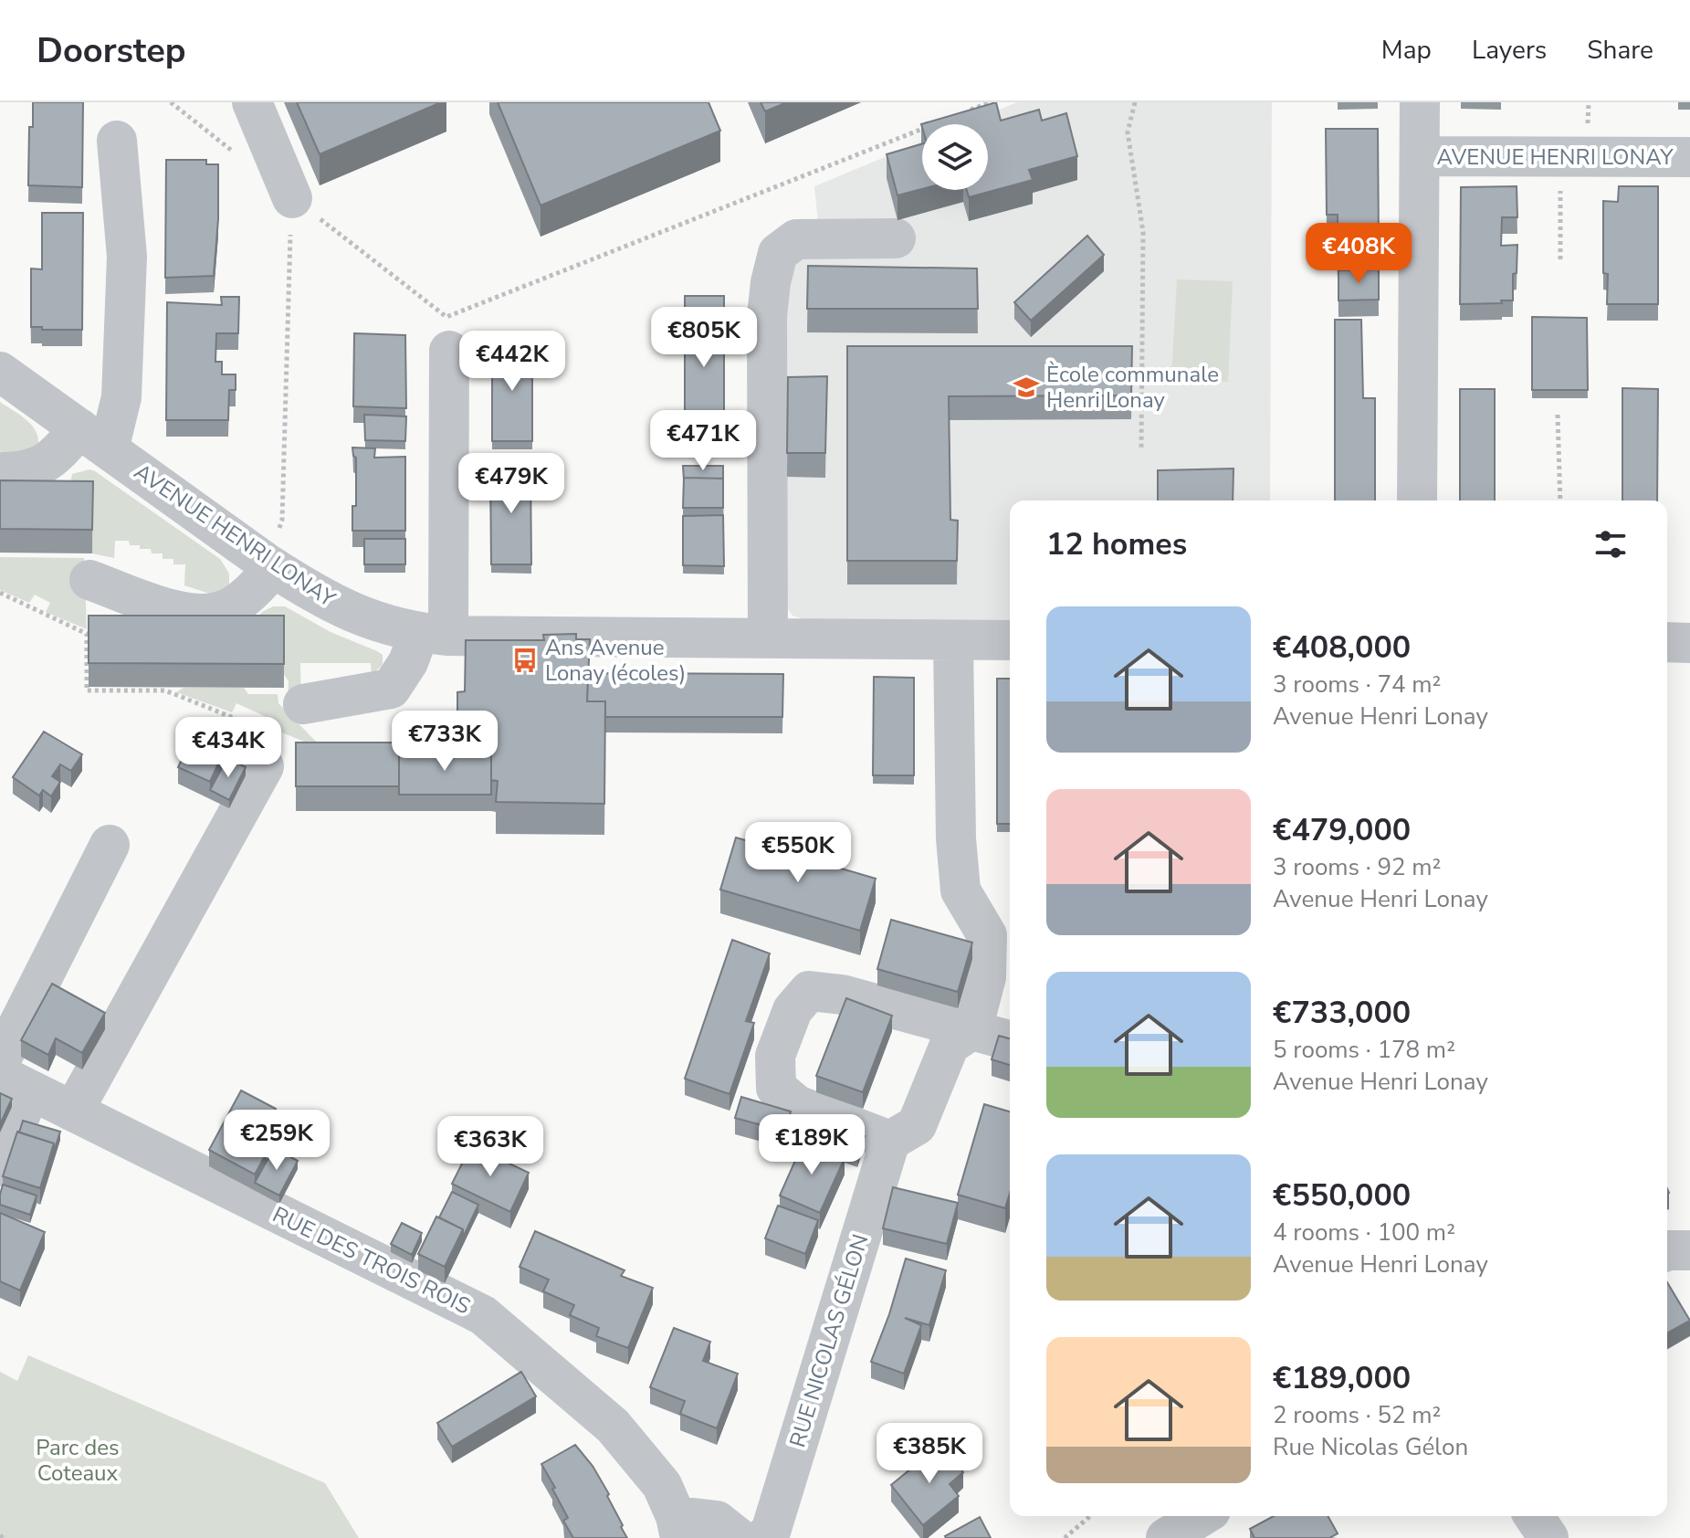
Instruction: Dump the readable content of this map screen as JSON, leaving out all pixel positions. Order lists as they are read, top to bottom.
{
  "streets": {
    "street": ["AVENUE HENRI LONAY", "RUE DES TROIS ROIS", "RUE NICOLAS GÉLON"]
  },
  "parks": ["Parc des Coteaux"],
  "places": {
    "school or university": ["Ècole communale Henri Lonay"],
    "bus stop": ["Ans Avenue Lonay (écoles)"]
  },
  "page": {
    "header": "Doorstep",
    "nav": ["Map", "Layers", "Share"],
    "price": [
      "€408K",
      "€805K",
      "€442K",
      "€471K",
      "€479K",
      "€733K",
      "€434K",
      "€550K",
      "€259K",
      "€189K",
      "€363K",
      "€385K"
    ],
    "heading": "12 homes",
    "list": [
      {
        "name": "€408,000",
        "note": "3 rooms · 74 m² · Avenue Henri Lonay"
      },
      {
        "name": "€479,000",
        "note": "3 rooms · 92 m² · Avenue Henri Lonay"
      },
      {
        "name": "€733,000",
        "note": "5 rooms · 178 m² · Avenue Henri Lonay"
      },
      {
        "name": "€550,000",
        "note": "4 rooms · 100 m² · Avenue Henri Lonay"
      },
      {
        "name": "€189,000",
        "note": "2 rooms · 52 m² · Rue Nicolas Gélon"
      }
    ]
  }
}
